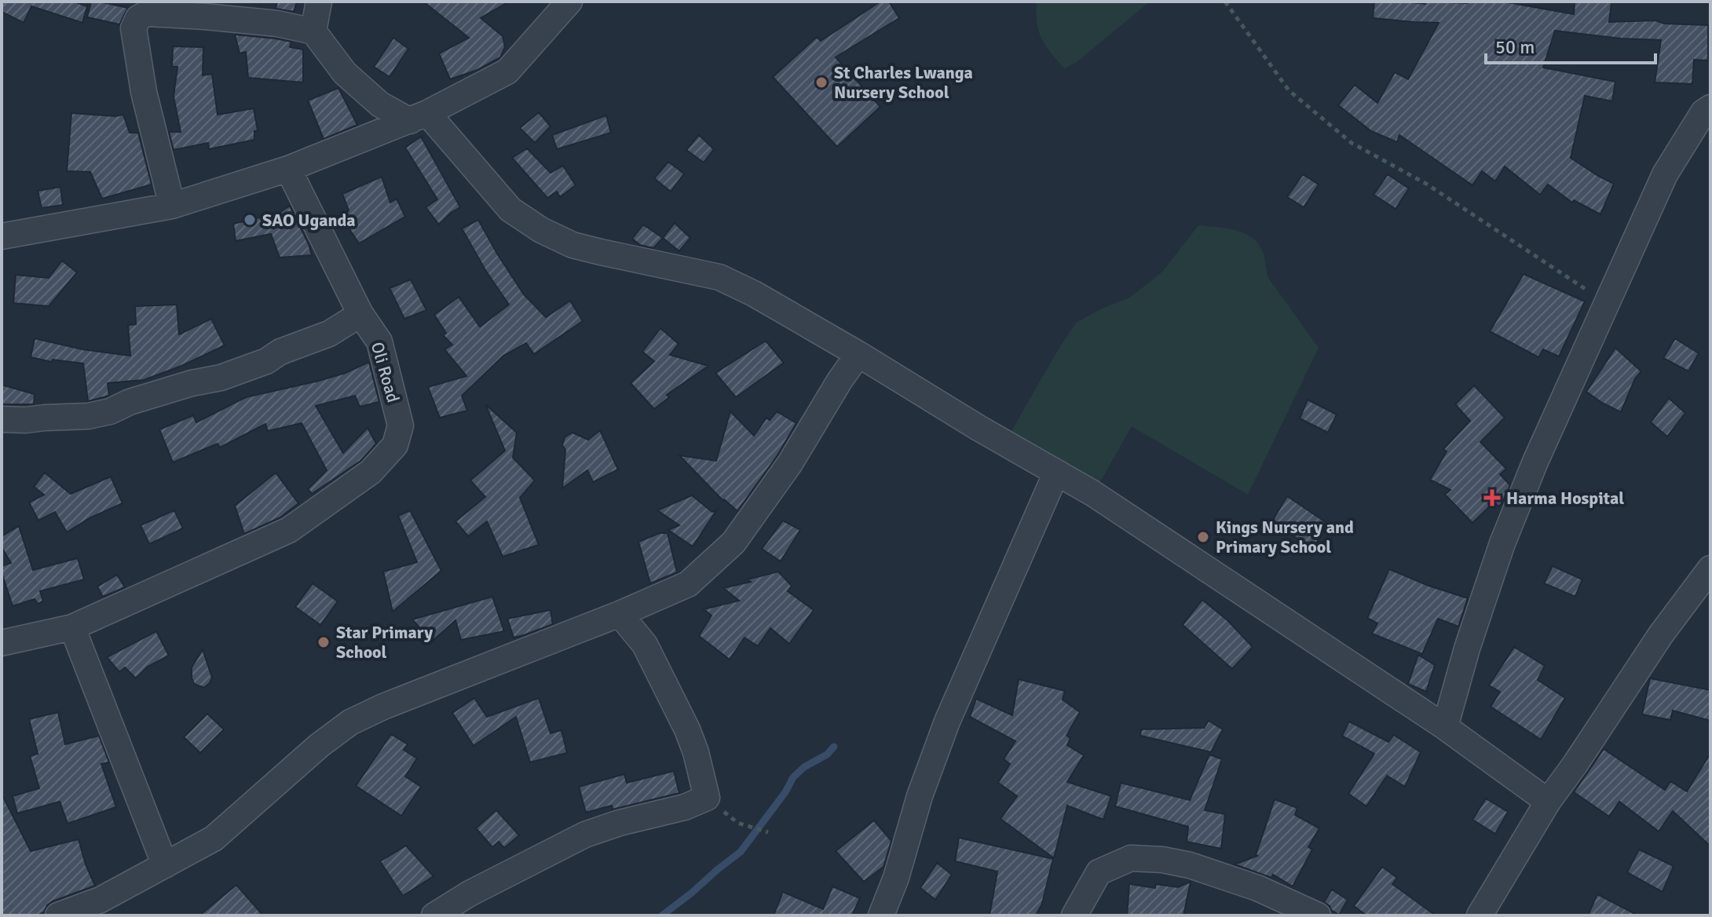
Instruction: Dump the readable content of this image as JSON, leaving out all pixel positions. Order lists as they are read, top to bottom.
{
  "streets": {
    "street": ["Oli Road"]
  },
  "places": {
    "other": [
      "St Charles Lwanga Nursery School",
      "SAO Uganda",
      "Kings Nursery and Primary School",
      "Star Primary School"
    ],
    "health": ["Harma Hospital"]
  },
  "scale_bar": "50 m"
}
